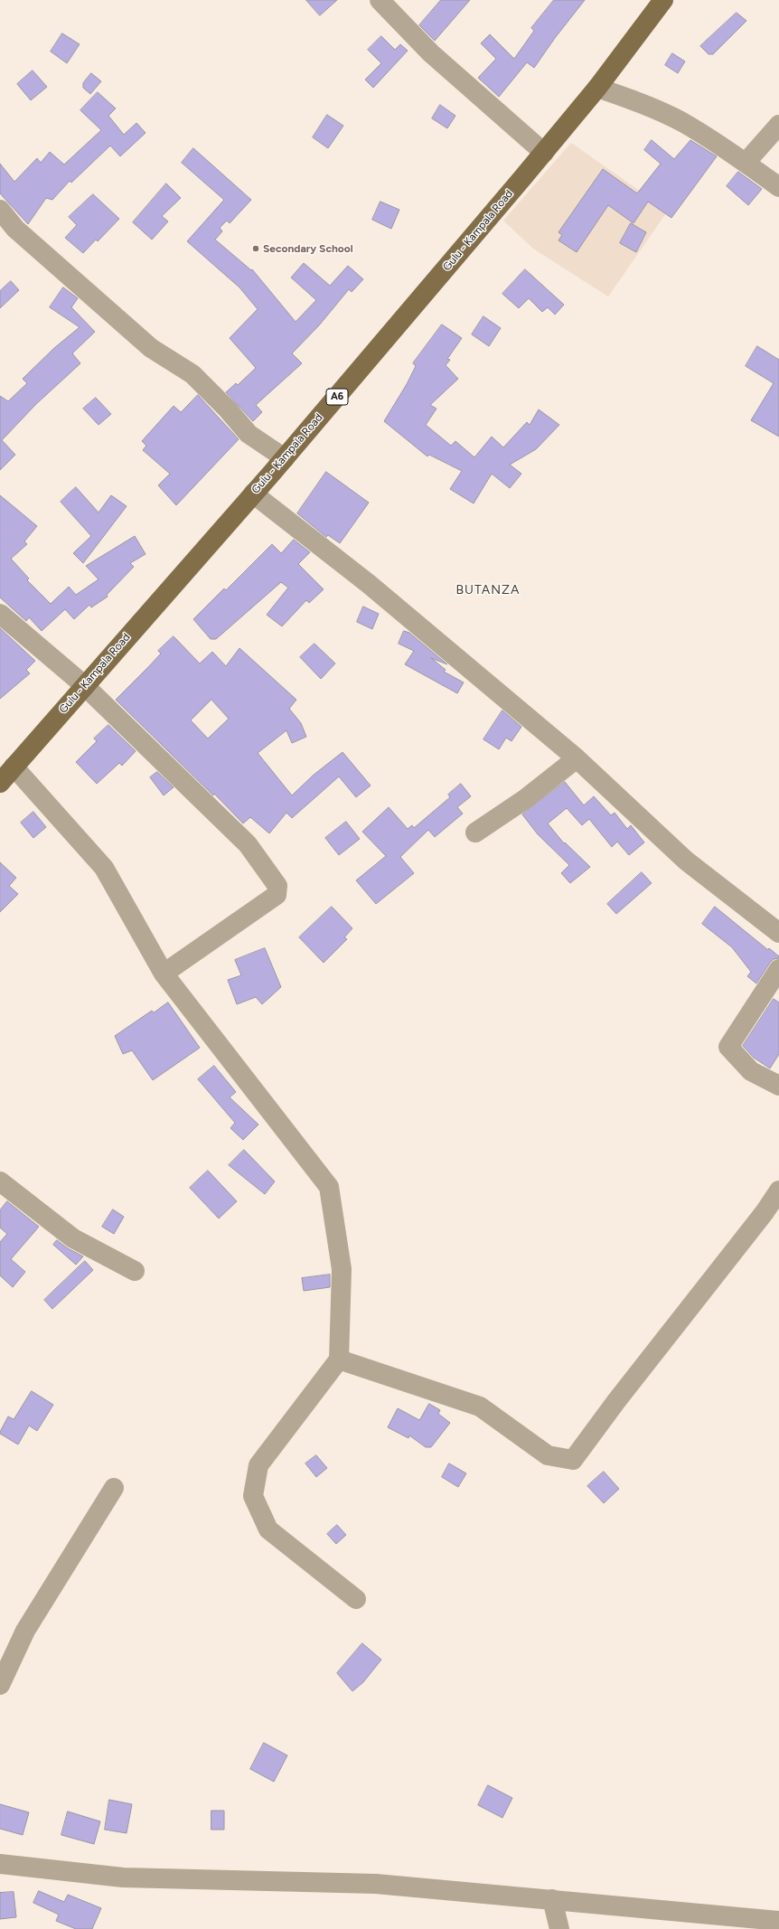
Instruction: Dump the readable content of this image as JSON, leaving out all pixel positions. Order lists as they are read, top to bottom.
{
  "streets": {
    "main road": ["Gulu - Kampala Road", "A6"]
  },
  "districts": ["BUTANZA"],
  "places": ["Secondary School"]
}
